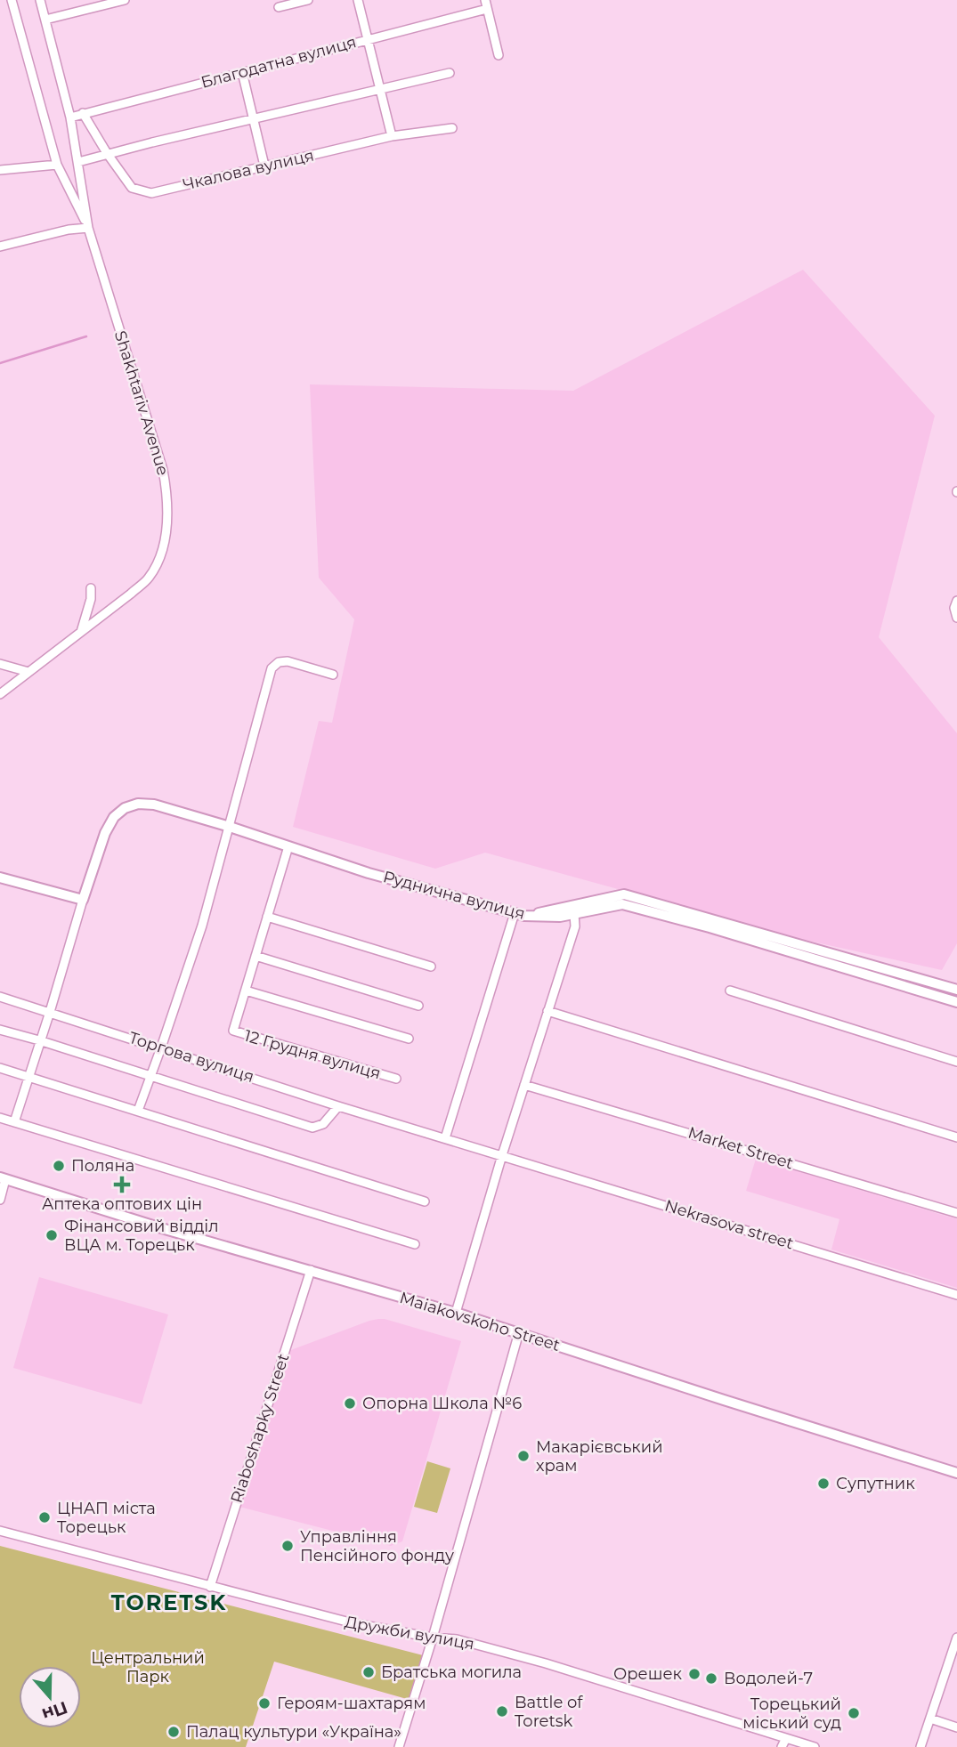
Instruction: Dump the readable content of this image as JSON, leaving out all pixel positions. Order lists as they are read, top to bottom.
{
  "streets": {
    "main road": ["Руднична вулиця", "Maiakovskoho Street"],
    "street": [
      "Благодатна вулиця",
      "Чкалова вулиця",
      "Shakhtariv Avenue",
      "12 Грудня вулиця",
      "Торгова вулиця",
      "Market Street",
      "Nekrasova street",
      "Riaboshapky Street",
      "Дружби вулиця"
    ]
  },
  "crossings": [
    ["Благодатна вулиця", "Чкалова вулиця"],
    ["Благодатна вулиця", "Shakhtariv Avenue"],
    ["Руднична вулиця", "12 Грудня вулиця"],
    ["Руднична вулиця", "Торгова вулиця"],
    ["Торгова вулиця", "Nekrasova street"],
    ["Maiakovskoho Street", "Riaboshapky Street"],
    ["Riaboshapky Street", "Дружби вулиця"]
  ],
  "districts": ["TORETSK"],
  "parks": ["Центральний Парк"],
  "places": {
    "other": [
      "Поляна",
      "Фінансовий відділ ВЦА м. Торецьк",
      "Опорна Школа №6",
      "Макарієвський храм",
      "Супутник",
      "ЦНАП міста Торецьк",
      "Управління Пенсійного фонду",
      "Братська мoгила",
      "Орешек",
      "Водолей-7",
      "Героям-шахтарям",
      "Battle of Toretsk",
      "Торецький міський суд",
      "Палац культури «Україна»"
    ],
    "health": ["Аптека оптових цін"]
  },
  "north": "bottom"
}
